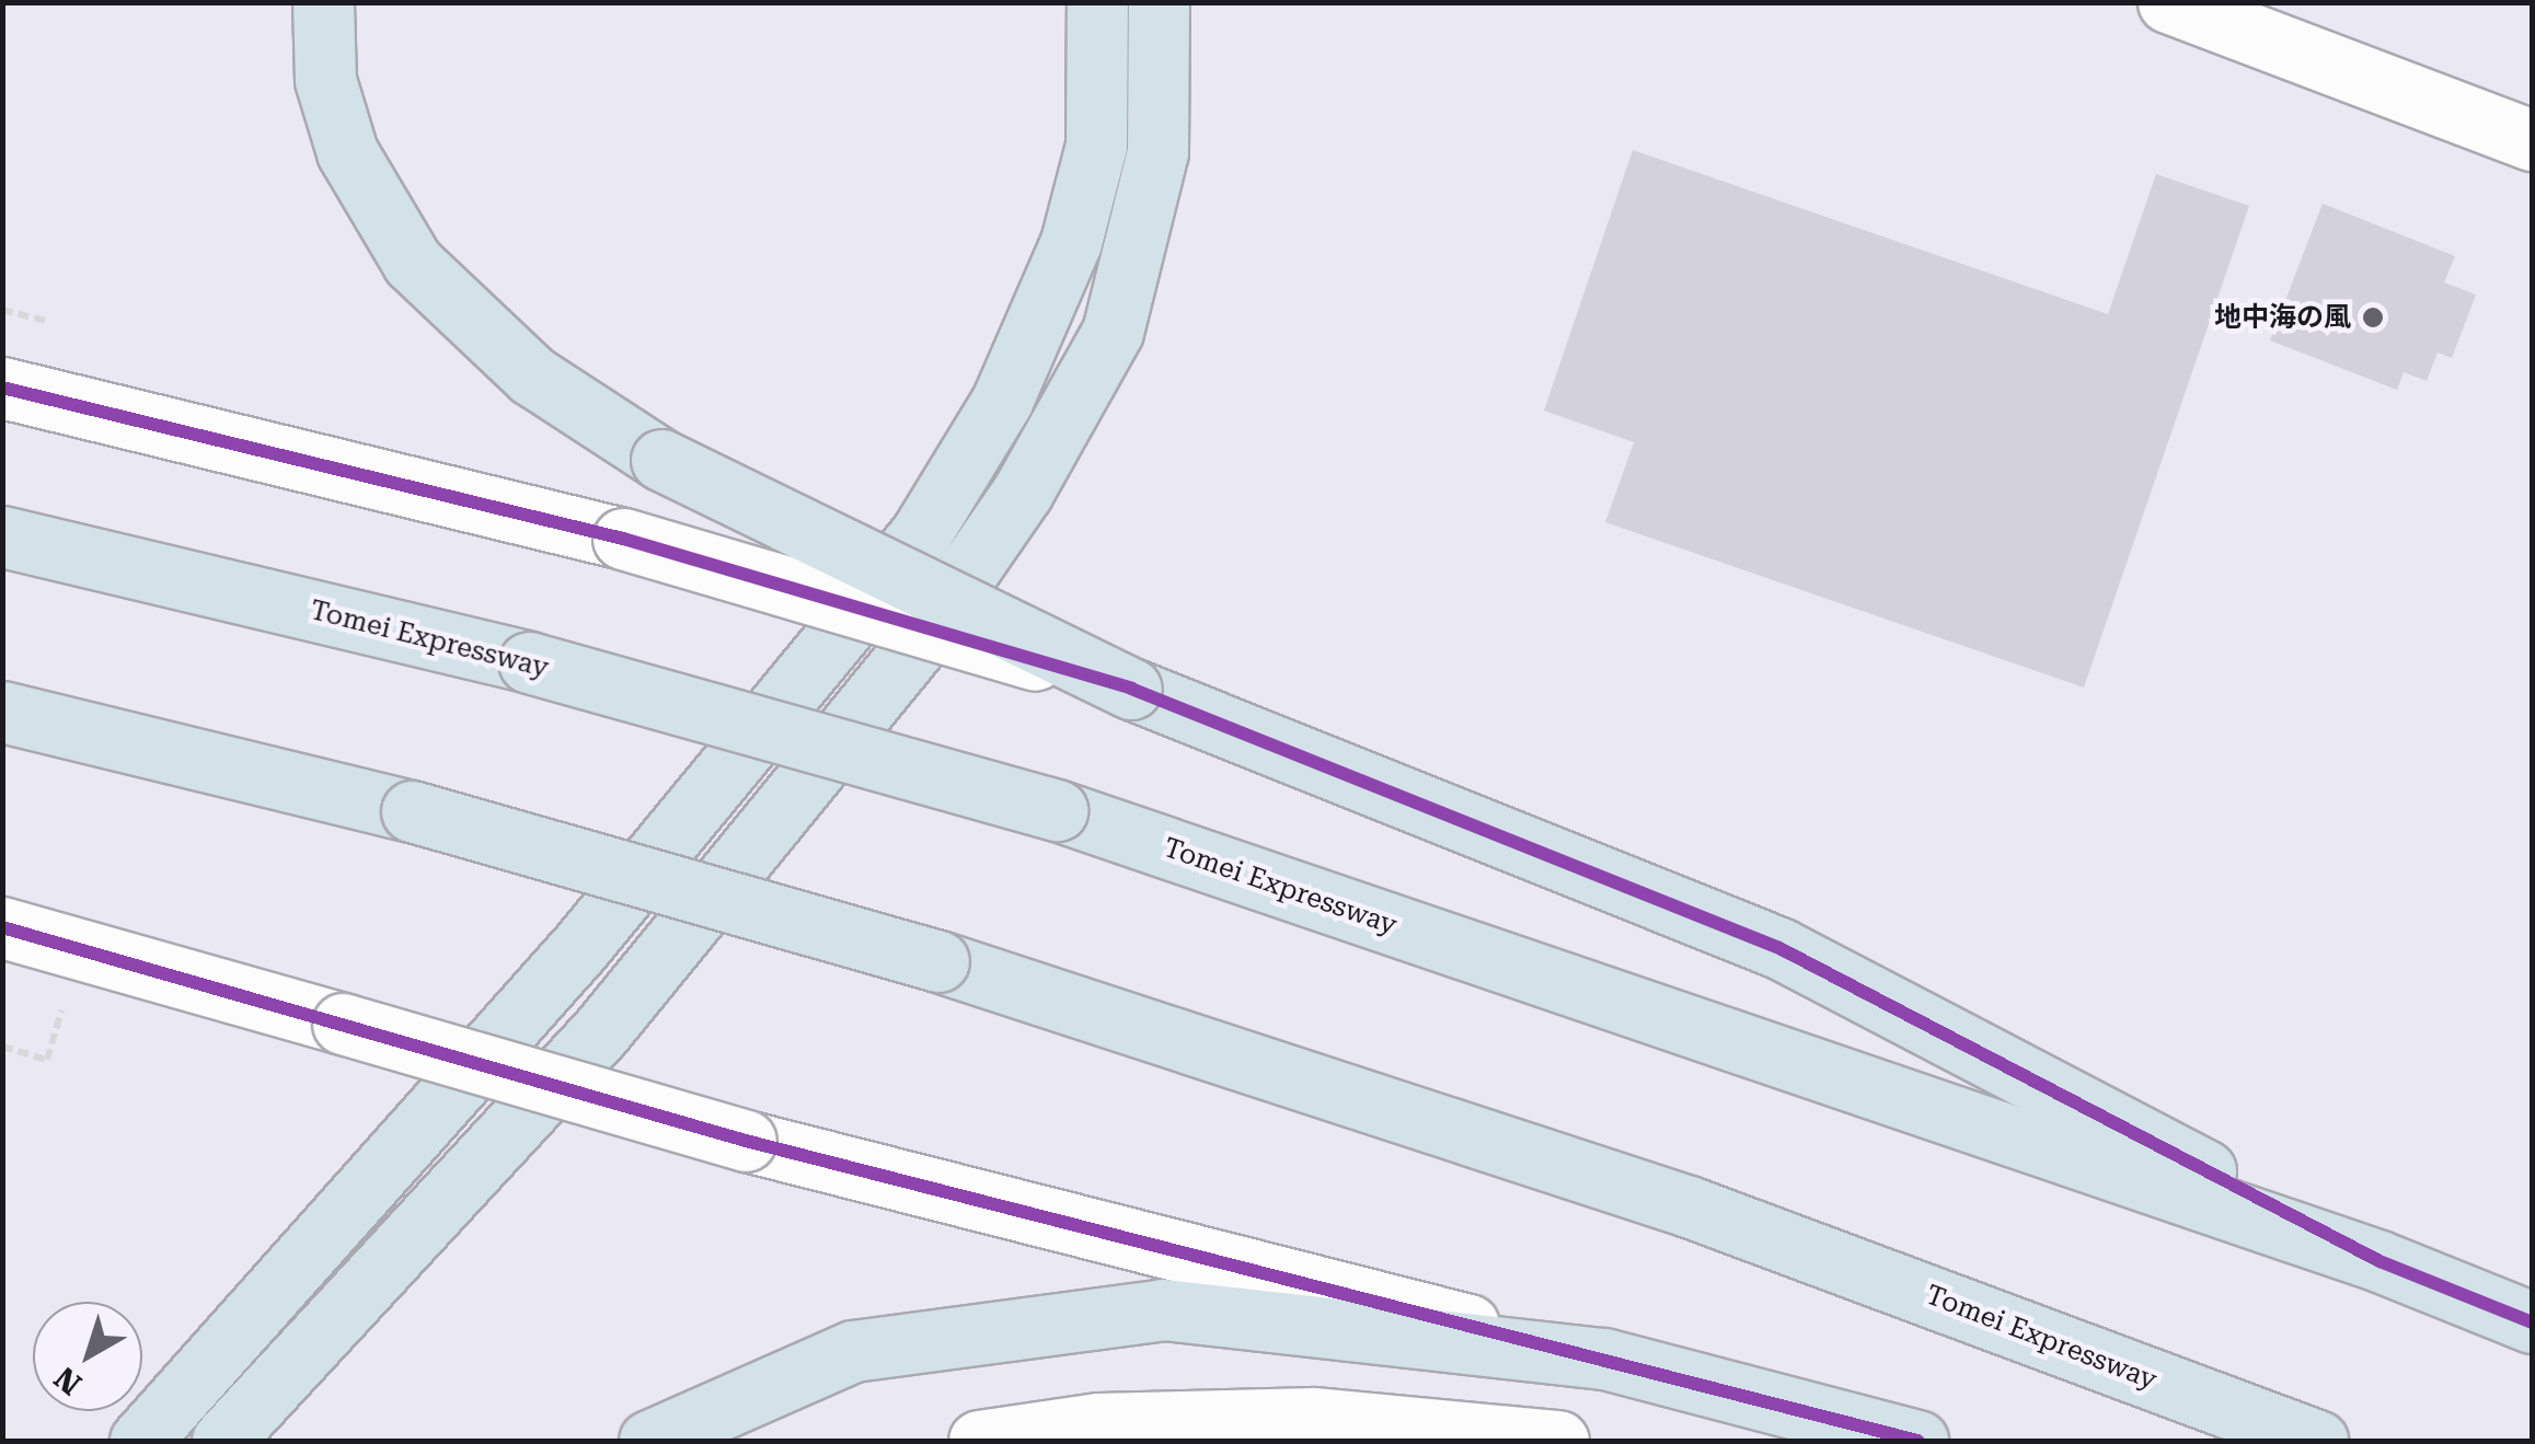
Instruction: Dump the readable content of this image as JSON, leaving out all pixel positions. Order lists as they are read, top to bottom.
{
  "streets": {
    "highway": ["Tomei Expressway"]
  },
  "places": ["地中海の風"],
  "north": "bottom left"
}
